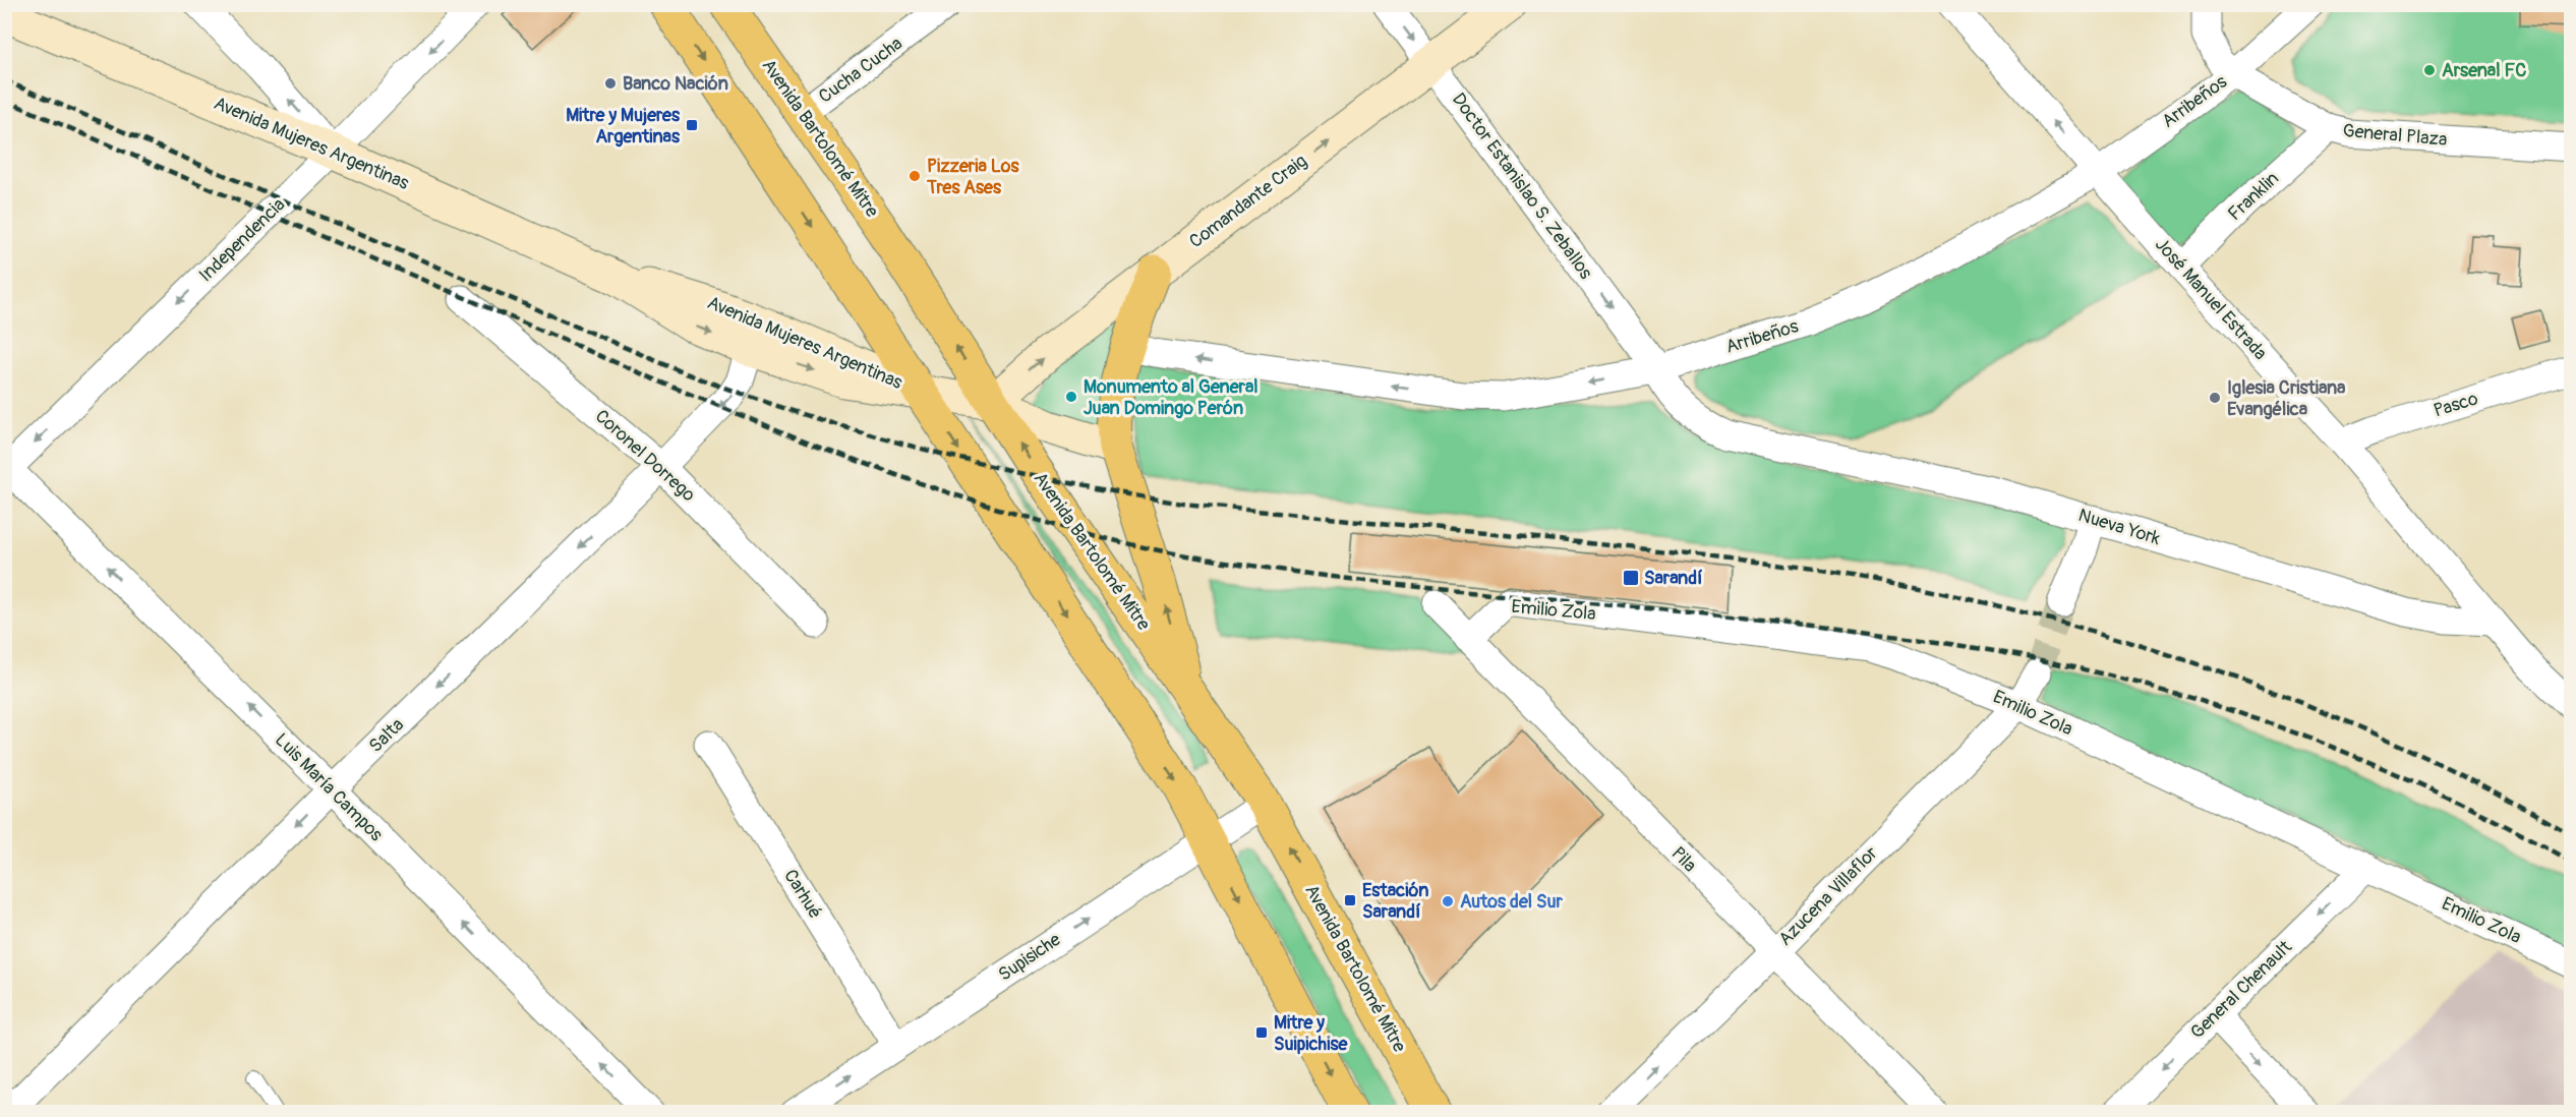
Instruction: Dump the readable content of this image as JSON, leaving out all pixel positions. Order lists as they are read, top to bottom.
{
  "streets": {
    "main road": ["Avenida Bartolomé Mitre", "Avenida Mujeres Argentinas", "Comandante Craig"],
    "street": [
      "Cucha Cucha",
      "Arribeños",
      "General Plaza",
      "Doctor Estanislao S. Zeballos",
      "Franklin",
      "Independencia",
      "José Manuel Estrada",
      "Pasco",
      "Coronel Dorrego",
      "Nueva York",
      "Emilio Zola",
      "Salta",
      "Luis María Campos",
      "Pila",
      "Carhué",
      "Azucena Villaflor",
      "Supisiche",
      "General Chenault"
    ]
  },
  "crossings": [
    ["Cucha Cucha", "Avenida Bartolomé Mitre"],
    ["Arribeños", "General Plaza"],
    ["Arribeños", "Doctor Estanislao S. Zeballos"],
    ["Arribeños", "José Manuel Estrada"],
    ["Arribeños", "Nueva York"],
    ["General Plaza", "Franklin"],
    ["Avenida Bartolomé Mitre", "Avenida Mujeres Argentinas"],
    ["Avenida Bartolomé Mitre", "Comandante Craig"],
    ["Avenida Bartolomé Mitre", "Supisiche"],
    ["Avenida Mujeres Argentinas", "Comandante Craig"],
    ["Avenida Mujeres Argentinas", "Independencia"],
    ["Avenida Mujeres Argentinas", "Salta"],
    ["Doctor Estanislao S. Zeballos", "Comandante Craig"],
    ["Doctor Estanislao S. Zeballos", "Nueva York"],
    ["Franklin", "José Manuel Estrada"],
    ["Independencia", "Luis María Campos"],
    ["José Manuel Estrada", "Pasco"],
    ["José Manuel Estrada", "Nueva York"],
    ["Coronel Dorrego", "Salta"],
    ["Emilio Zola", "Pila"],
    ["Emilio Zola", "Azucena Villaflor"],
    ["Emilio Zola", "General Chenault"],
    ["Salta", "Luis María Campos"],
    ["Pila", "Azucena Villaflor"],
    ["Carhué", "Supisiche"]
  ],
  "one_way": [
    "Arribeños",
    "Doctor Estanislao S. Zeballos",
    "Comandante Craig",
    "Independencia",
    "Salta",
    "Luis María Campos",
    "Azucena Villaflor",
    "Supisiche",
    "General Chenault"
  ],
  "places": {
    "other": [
      "Arsenal FC",
      "Banco Nación",
      "Pizzeria Los Tres Ases",
      "Monumento al General Juan Domingo Perón",
      "Iglesia Cristiana Evangélica",
      "Autos del Sur"
    ],
    "transit": [
      "Mitre y Mujeres Argentinas",
      "Sarandí",
      "Estación Sarandí",
      "Mitre y Suipichise"
    ]
  }
}
